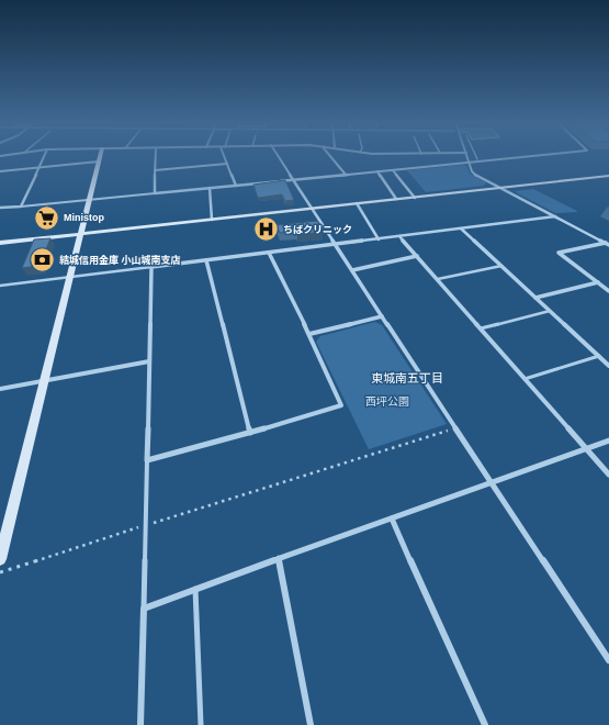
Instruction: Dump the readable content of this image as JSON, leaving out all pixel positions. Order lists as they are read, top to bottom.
{
  "districts": ["東城南五丁目"],
  "parks": ["西坪公園"],
  "places": {
    "supermarket": ["Ministop"],
    "hospital": ["ちばクリニック"],
    "bank": ["結城信用金庫 小山城南支店"]
  }
}
